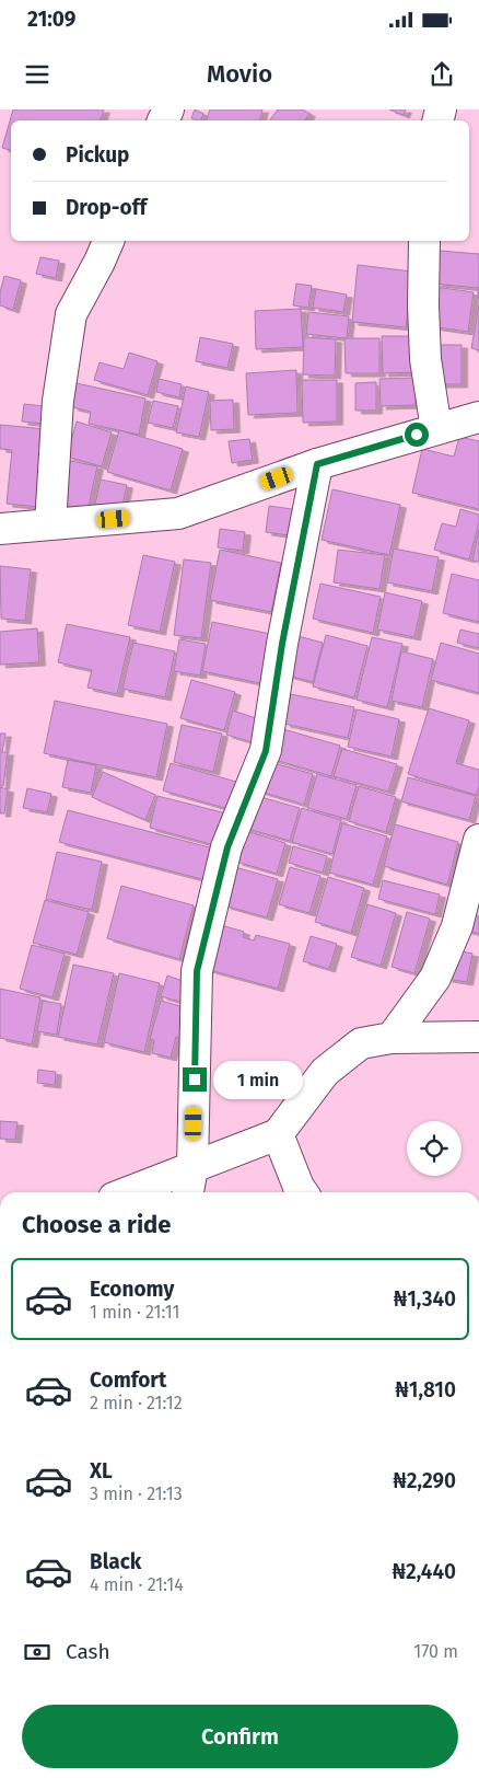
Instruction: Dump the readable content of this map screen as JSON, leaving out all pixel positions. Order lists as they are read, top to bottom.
{
  "page": {
    "status": "21:09",
    "header": "Movio",
    "banner": ["Pickup", "Drop-off"],
    "bubble": "1 min",
    "heading": "Choose a ride",
    "list": [
      {
        "name": "Economy",
        "note": "1 min · 21:11",
        "value": "₦1,340"
      },
      {
        "name": "Comfort",
        "note": "2 min · 21:12",
        "value": "₦1,810"
      },
      {
        "name": "XL",
        "note": "3 min · 21:13",
        "value": "₦2,290"
      },
      {
        "name": "Black",
        "note": "4 min · 21:14",
        "value": "₦2,440"
      }
    ],
    "pay": ["Cash", "170 m"],
    "buttons": "Confirm"
  }
}
